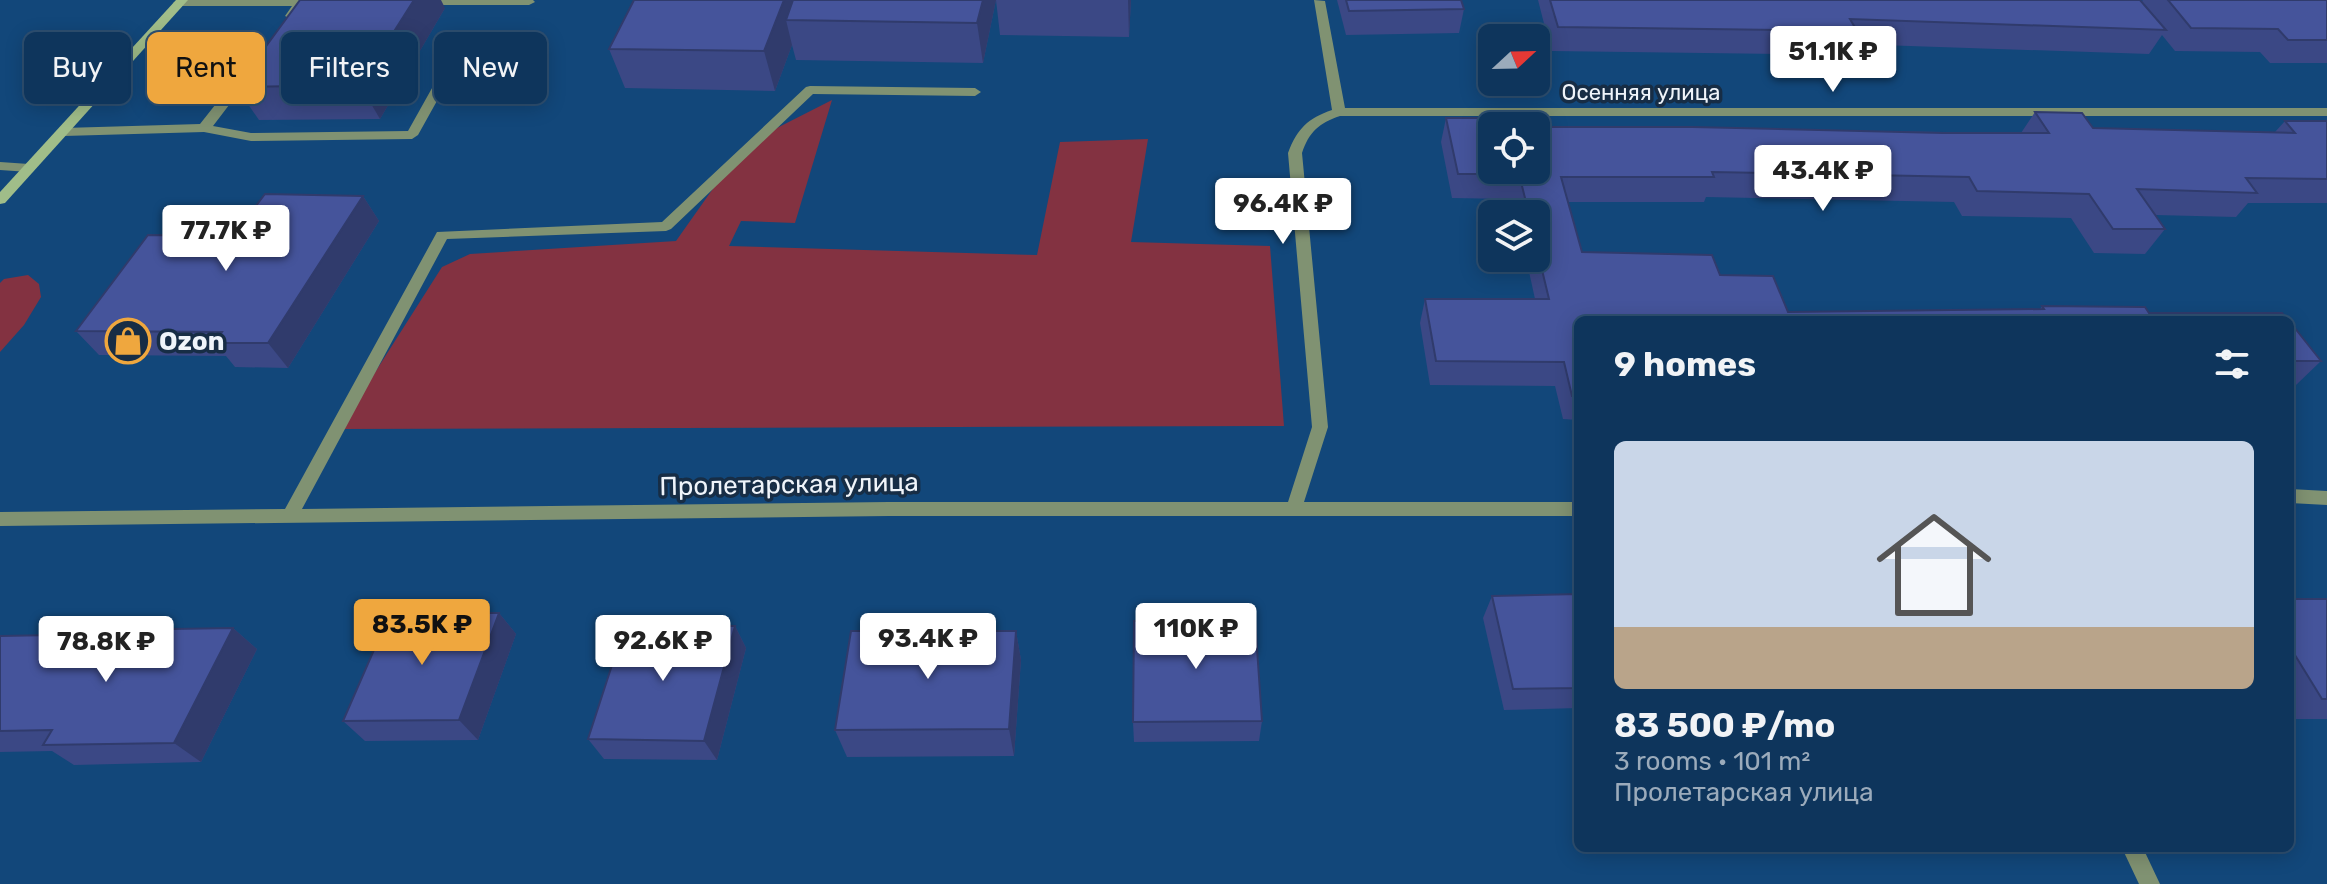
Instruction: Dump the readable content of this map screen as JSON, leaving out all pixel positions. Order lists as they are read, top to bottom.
{
  "streets": {
    "street": ["Осенняя улица", "Пролетарская улица"]
  },
  "places": {
    "shop": ["Ozon"]
  },
  "north": "right",
  "page": {
    "price": [
      "51.1K ₽",
      "43.4K ₽",
      "96.4K ₽",
      "77.7K ₽",
      "83.5K ₽",
      "110K ₽",
      "93.4K ₽",
      "92.6K ₽",
      "78.8K ₽"
    ],
    "chip": [
      "Buy",
      "Rent",
      "Filters",
      "New"
    ],
    "heading": "9 homes",
    "list": [
      {
        "name": "83 500 ₽/mo",
        "note": "3 rooms · 101 m² · Пролетарская улица"
      }
    ]
  }
}
